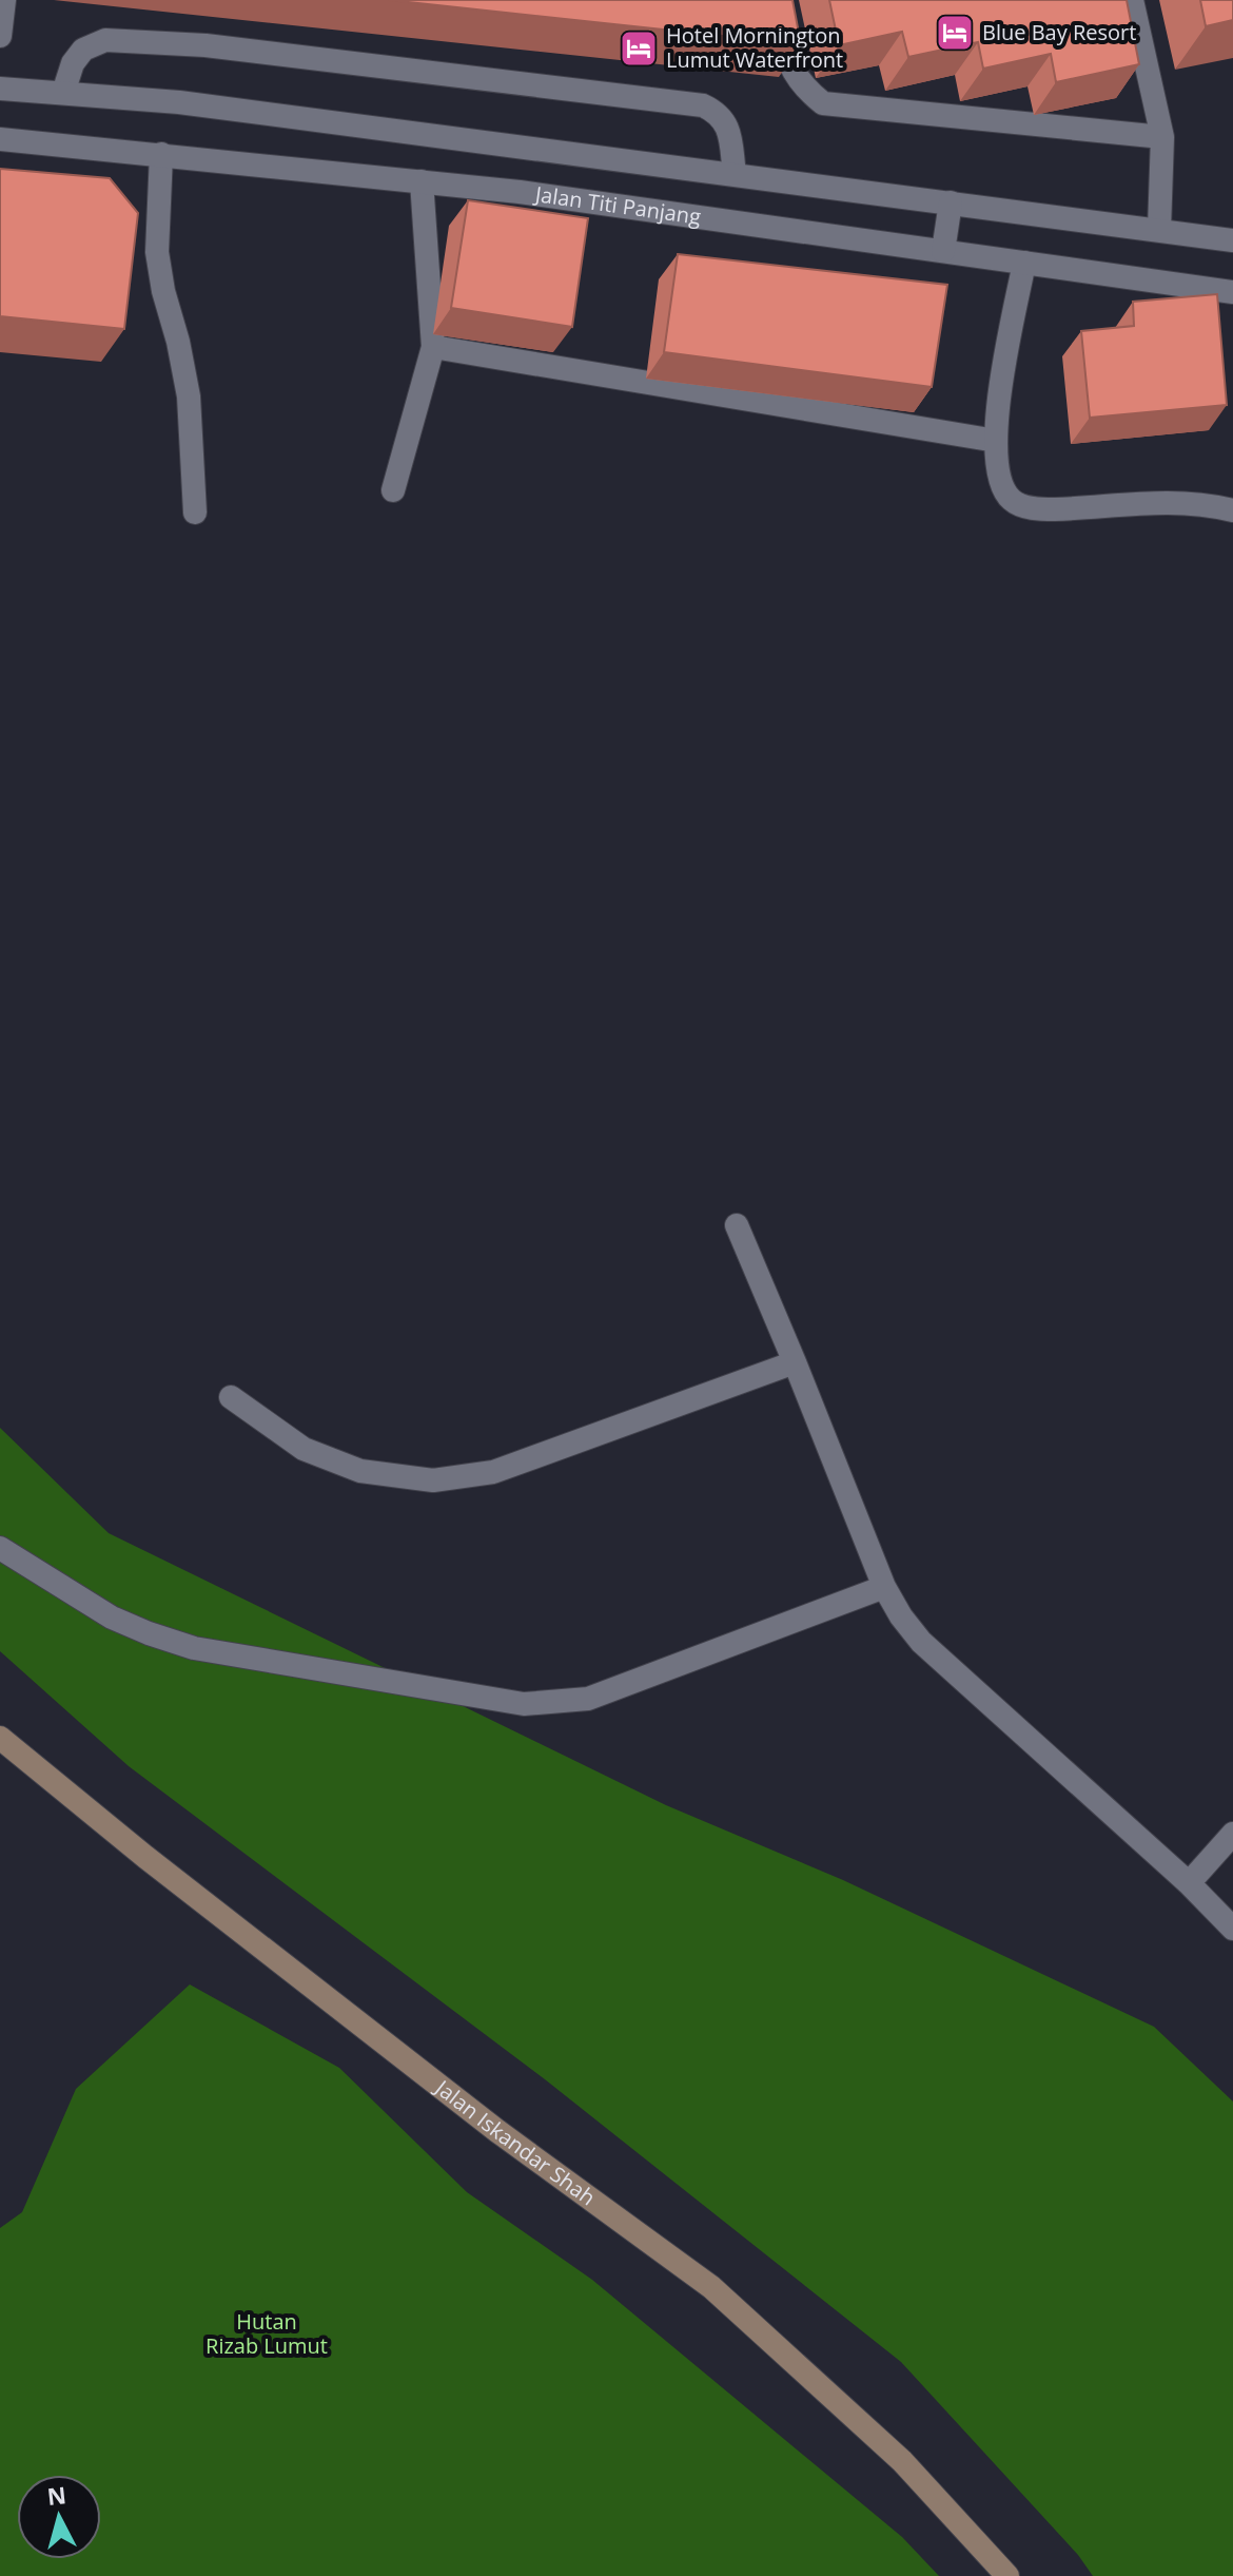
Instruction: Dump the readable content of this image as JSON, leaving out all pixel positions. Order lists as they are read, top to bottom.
{
  "streets": {
    "main road": ["Jalan Iskandar Shah"],
    "street": ["Jalan Titi Panjang"]
  },
  "parks": ["Hutan Rizab Lumut"],
  "places": {
    "hotel": ["Blue Bay Resort", "Hotel Mornington Lumut Waterfront"]
  },
  "north": "top"
}
